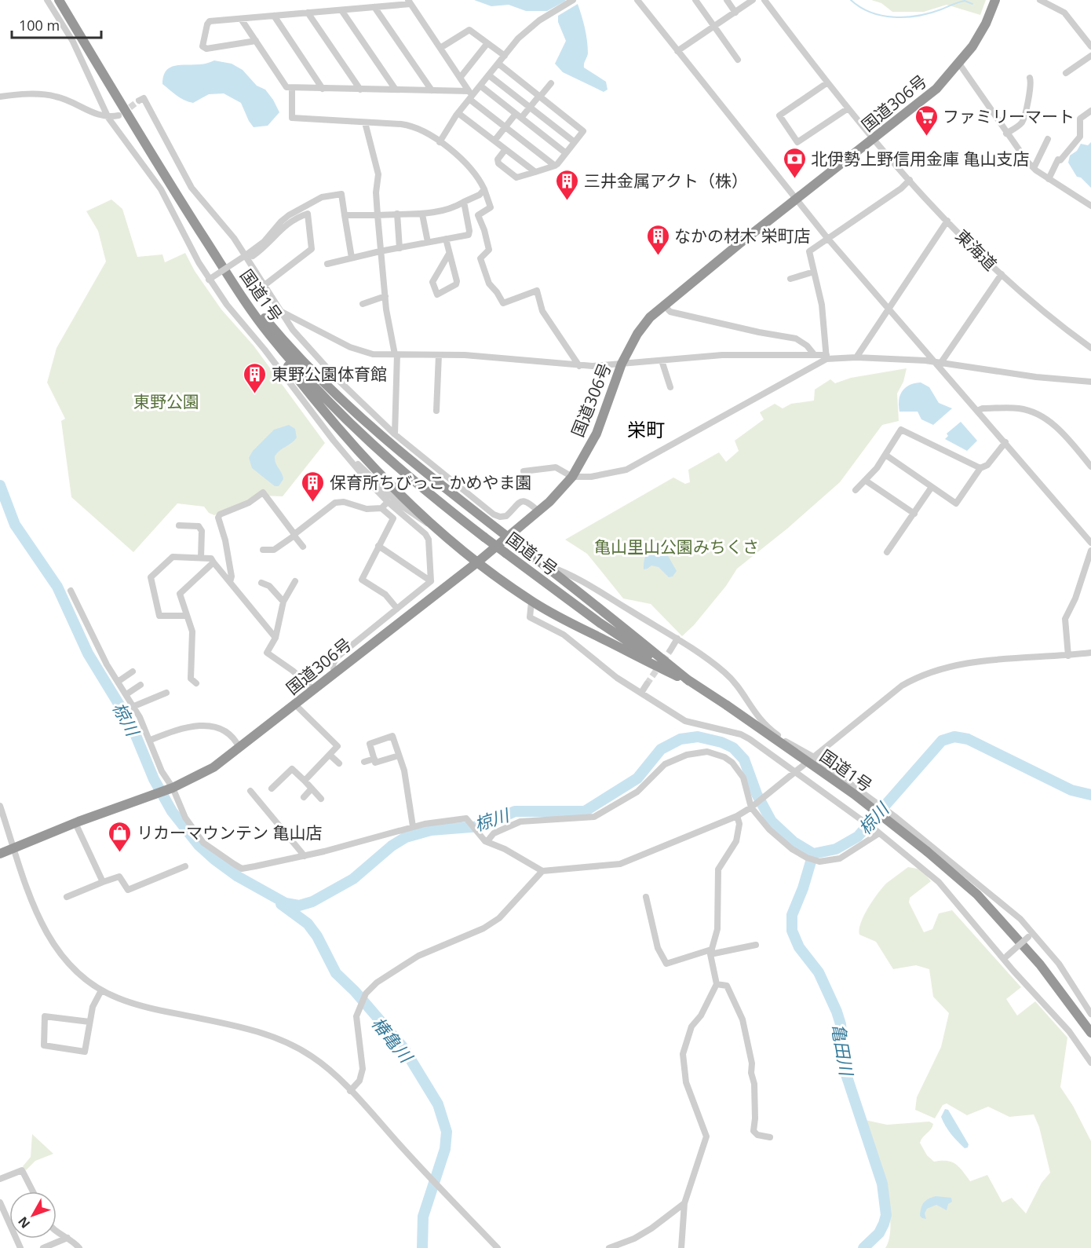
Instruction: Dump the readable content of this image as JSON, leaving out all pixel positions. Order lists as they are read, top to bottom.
{
  "streets": {
    "highway": ["国道306号", "国道1号"],
    "street": ["東海道"]
  },
  "crossings": [
    ["国道306号", "東海道"]
  ],
  "districts": ["栄町"],
  "water": ["椋川", "椿亀川", "亀田川"],
  "parks": ["東野公園", "亀山里山公園みちくさ"],
  "places": {
    "supermarket": ["ファミリーマート"],
    "bank": ["北伊勢上野信用金庫 亀山支店"],
    "building": [
      "三井金属アクト（株）",
      "なかの材木 栄町店",
      "東野公園体育館",
      "保育所ちびっこ かめやま園"
    ],
    "shop": ["リカーマウンテン 亀山店"]
  },
  "scale_bar": "100 m",
  "north": "bottom left"
}
